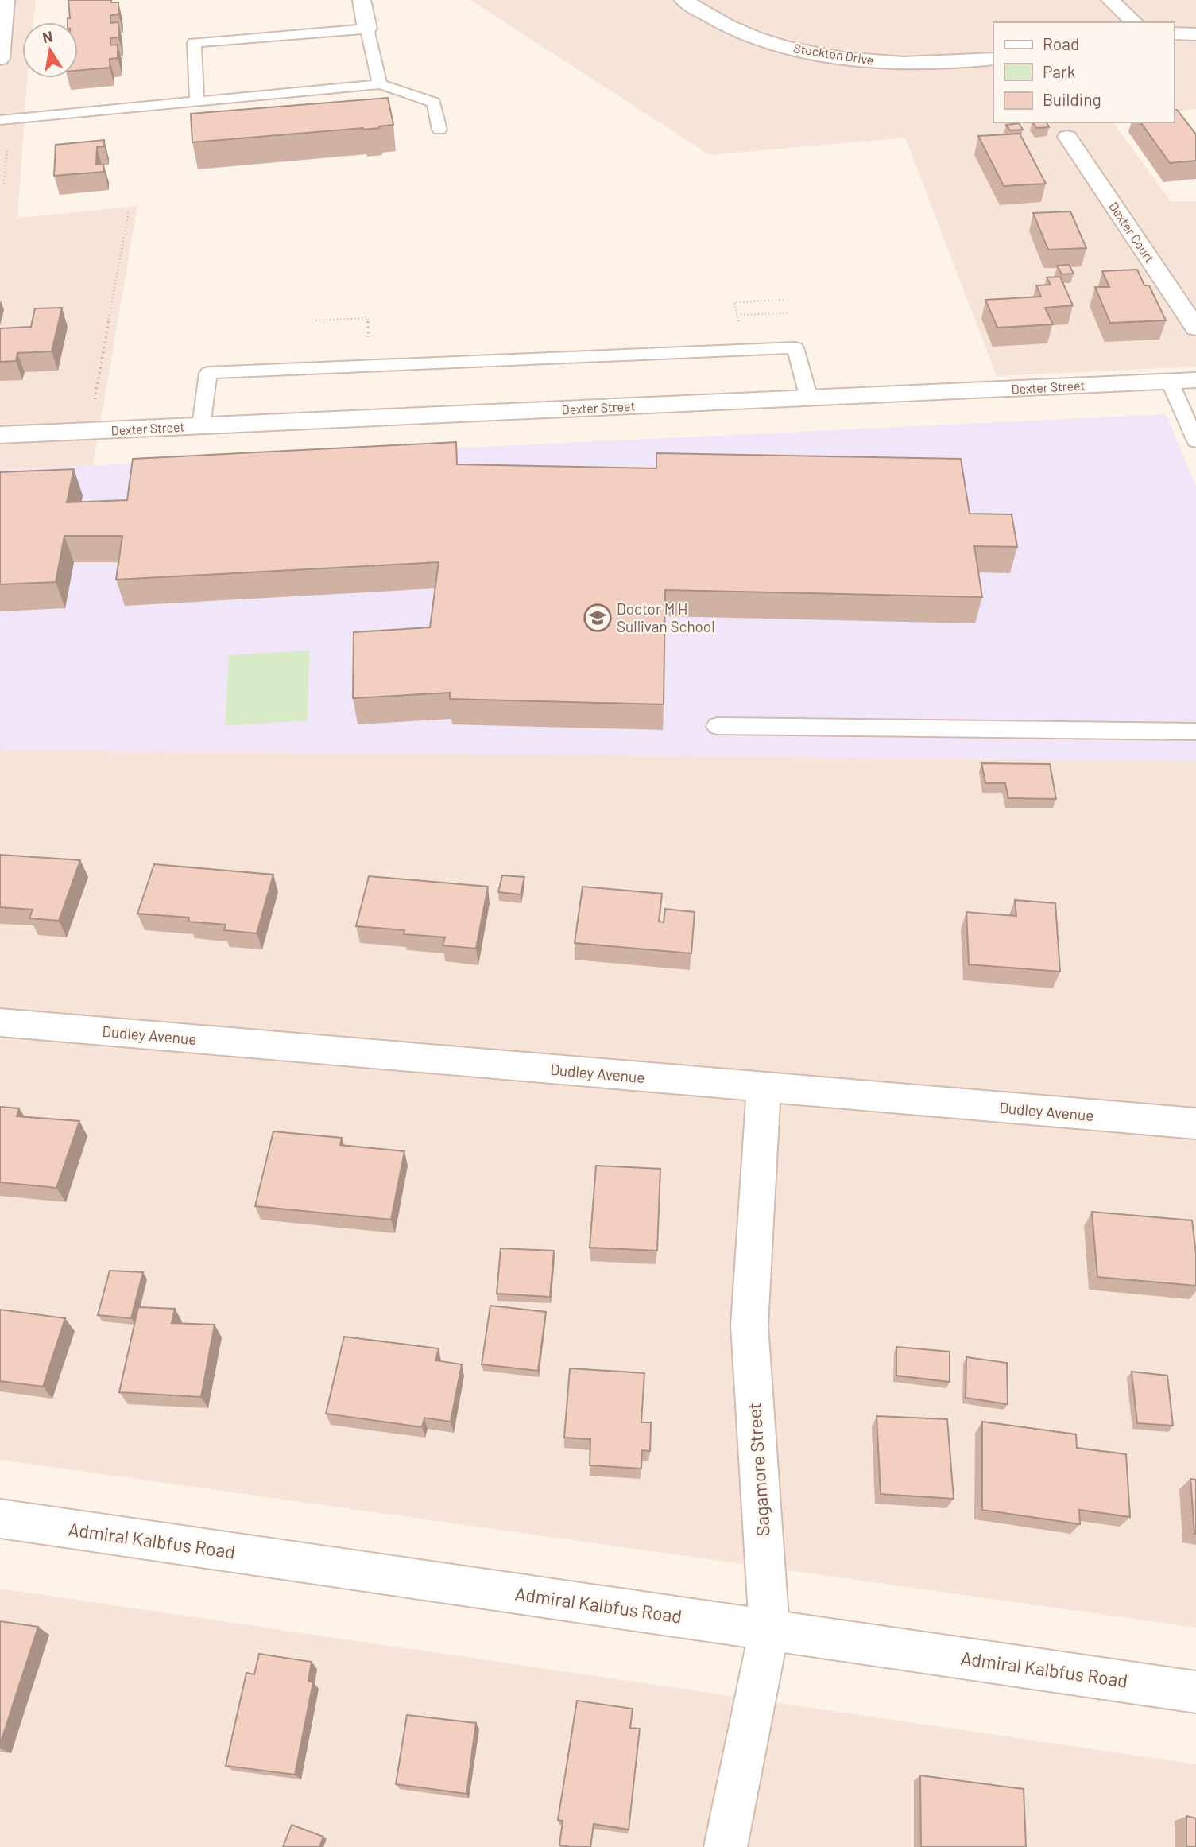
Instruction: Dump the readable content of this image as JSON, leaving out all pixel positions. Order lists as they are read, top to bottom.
{
  "streets": {
    "street": [
      "Stockton Drive",
      "Dexter Court",
      "Dexter Street",
      "Dudley Avenue",
      "Sagamore Street",
      "Admiral Kalbfus Road"
    ]
  },
  "crossings": [
    ["Dudley Avenue", "Sagamore Street"],
    ["Sagamore Street", "Admiral Kalbfus Road"]
  ],
  "places": {
    "school or university": ["Doctor M H Sullivan School"]
  },
  "legend": ["Road", "Park", "Building"],
  "north": "top"
}
